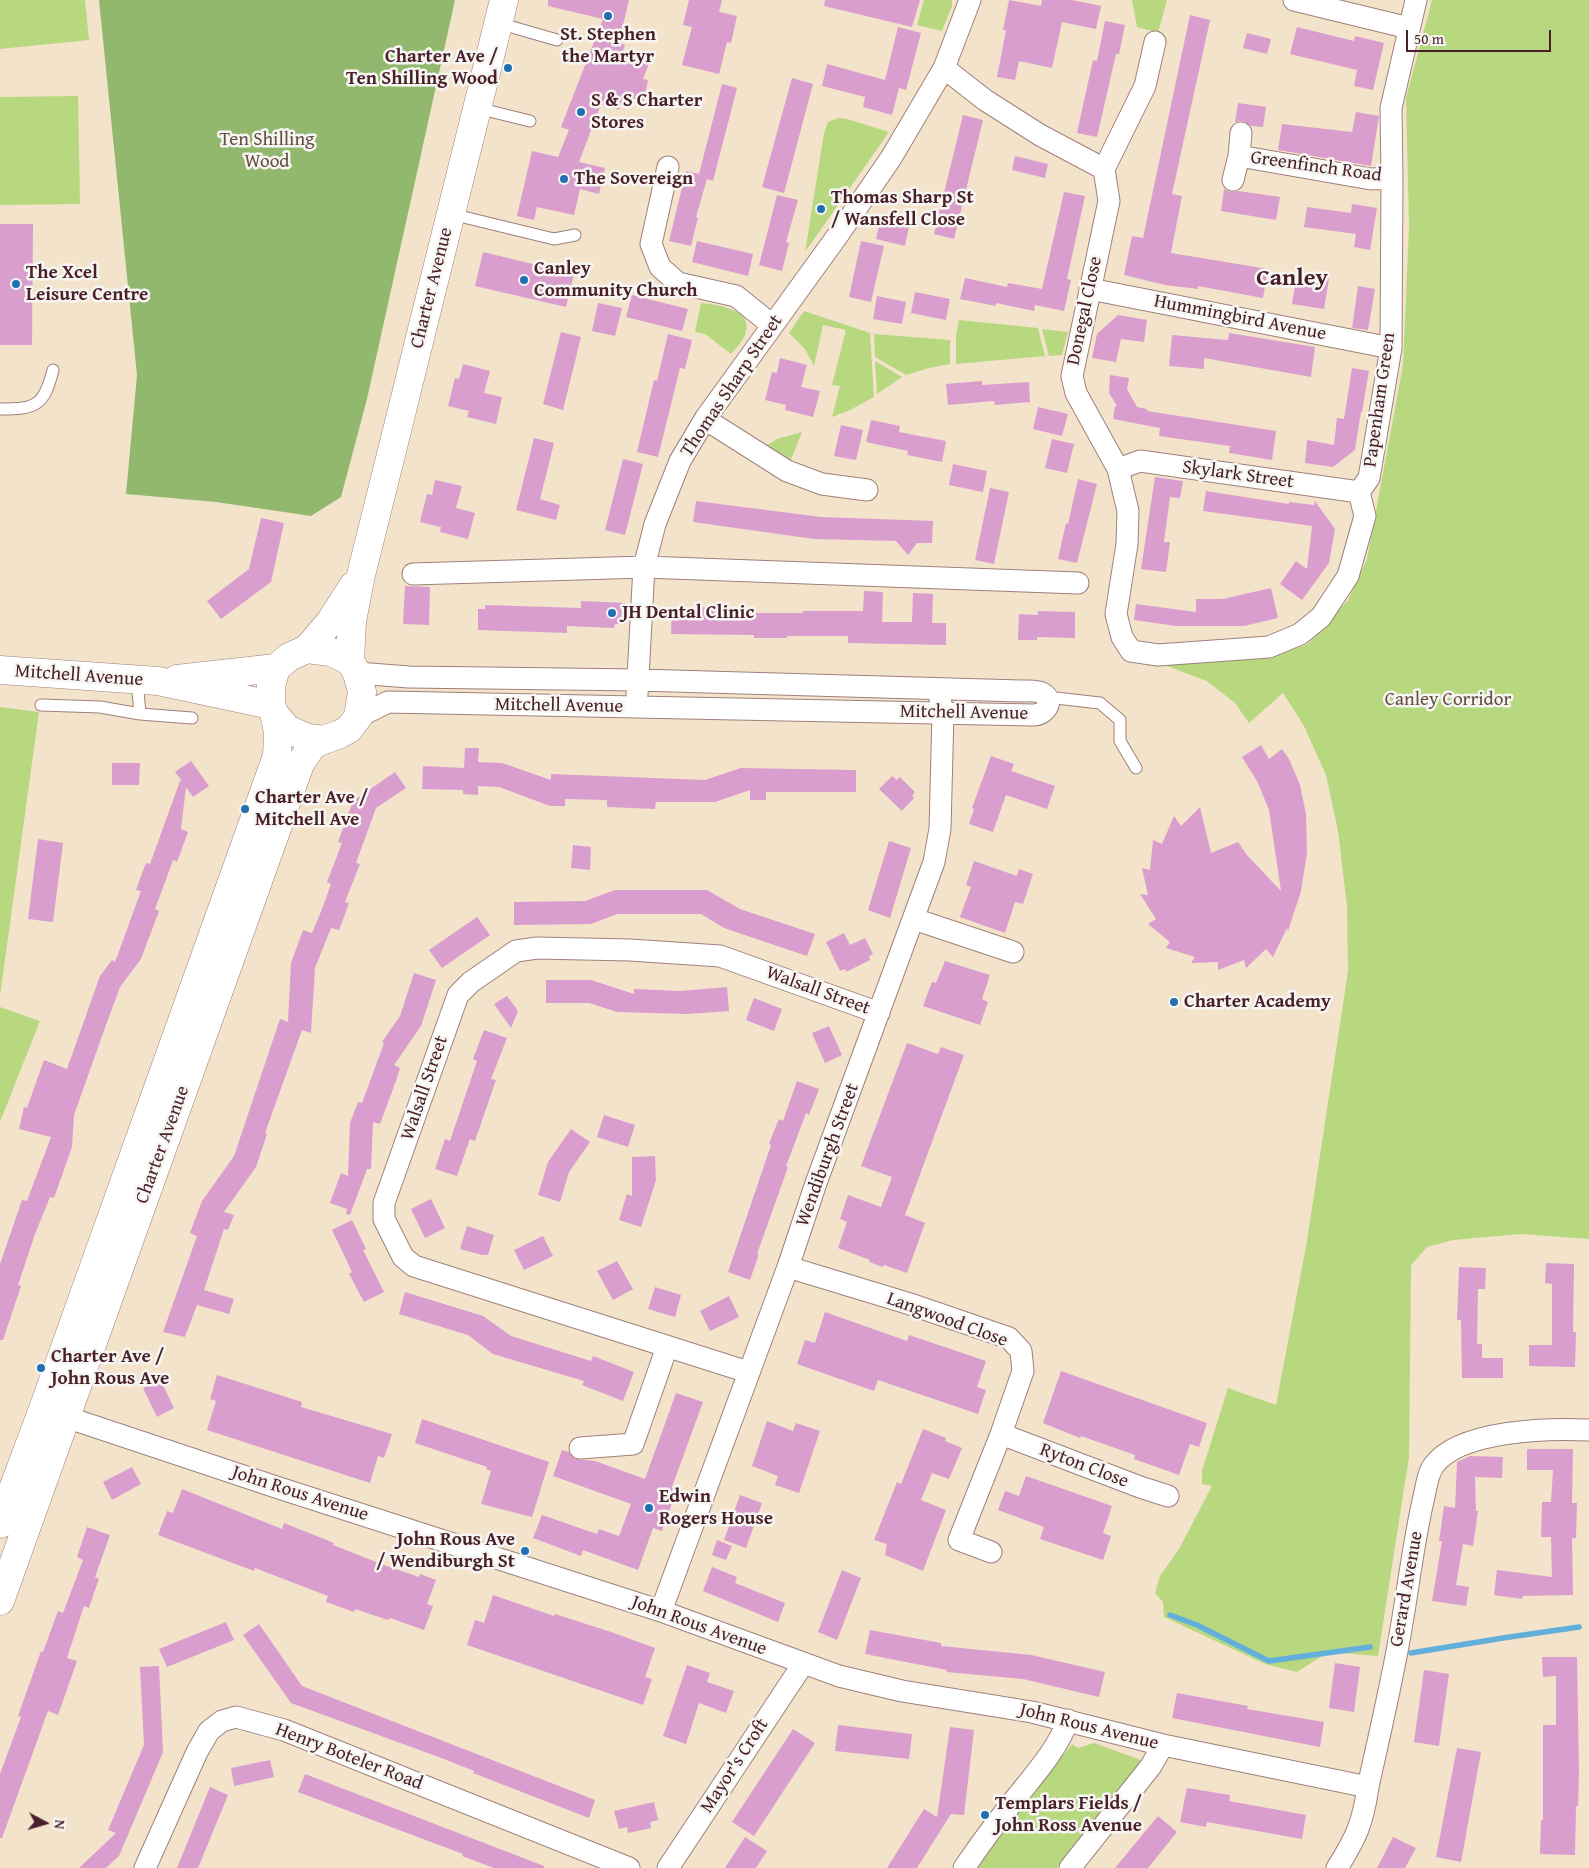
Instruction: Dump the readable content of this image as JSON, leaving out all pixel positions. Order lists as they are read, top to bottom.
{
  "streets": {
    "street": [
      "Greenfinch Road",
      "Charter Avenue",
      "Donegal Close",
      "Hummingbird Avenue",
      "Thomas Sharp Street",
      "Papenham Green",
      "Skylark Street",
      "Mitchell Avenue",
      "Walsall Street",
      "Wendiburgh Street",
      "Langwood Close",
      "Ryton Close",
      "John Rous Avenue",
      "Gerard Avenue",
      "Henry Boteler Road",
      "Mayor's Croft"
    ]
  },
  "crossings": [
    ["Greenfinch Road", "Papenham Green"],
    ["Charter Avenue", "Mitchell Avenue"],
    ["Charter Avenue", "John Rous Avenue"],
    ["Donegal Close", "Hummingbird Avenue"],
    ["Donegal Close", "Papenham Green"],
    ["Donegal Close", "Skylark Street"],
    ["Hummingbird Avenue", "Papenham Green"],
    ["Thomas Sharp Street", "Mitchell Avenue"],
    ["Papenham Green", "Skylark Street"],
    ["Mitchell Avenue", "Wendiburgh Street"],
    ["Walsall Street", "Wendiburgh Street"],
    ["Wendiburgh Street", "Langwood Close"],
    ["Wendiburgh Street", "John Rous Avenue"],
    ["Langwood Close", "Ryton Close"],
    ["John Rous Avenue", "Gerard Avenue"],
    ["John Rous Avenue", "Mayor's Croft"]
  ],
  "districts": ["Canley"],
  "parks": ["Ten Shilling Wood", "Canley Corridor"],
  "places": [
    "St. Stephen the Martyr",
    "Charter Ave / Ten Shilling Wood",
    "S & S Charter Stores",
    "The Sovereign",
    "Thomas Sharp St / Wansfell Close",
    "Canley Community Church",
    "The Xcel Leisure Centre",
    "JH Dental Clinic",
    "Charter Ave / Mitchell Ave",
    "Charter Academy",
    "Charter Ave / John Rous Ave",
    "Edwin Rogers House",
    "John Rous Ave / Wendiburgh St",
    "Templars Fields / John Ross Avenue"
  ],
  "scale_bar": "50 m",
  "north": "right"
}
